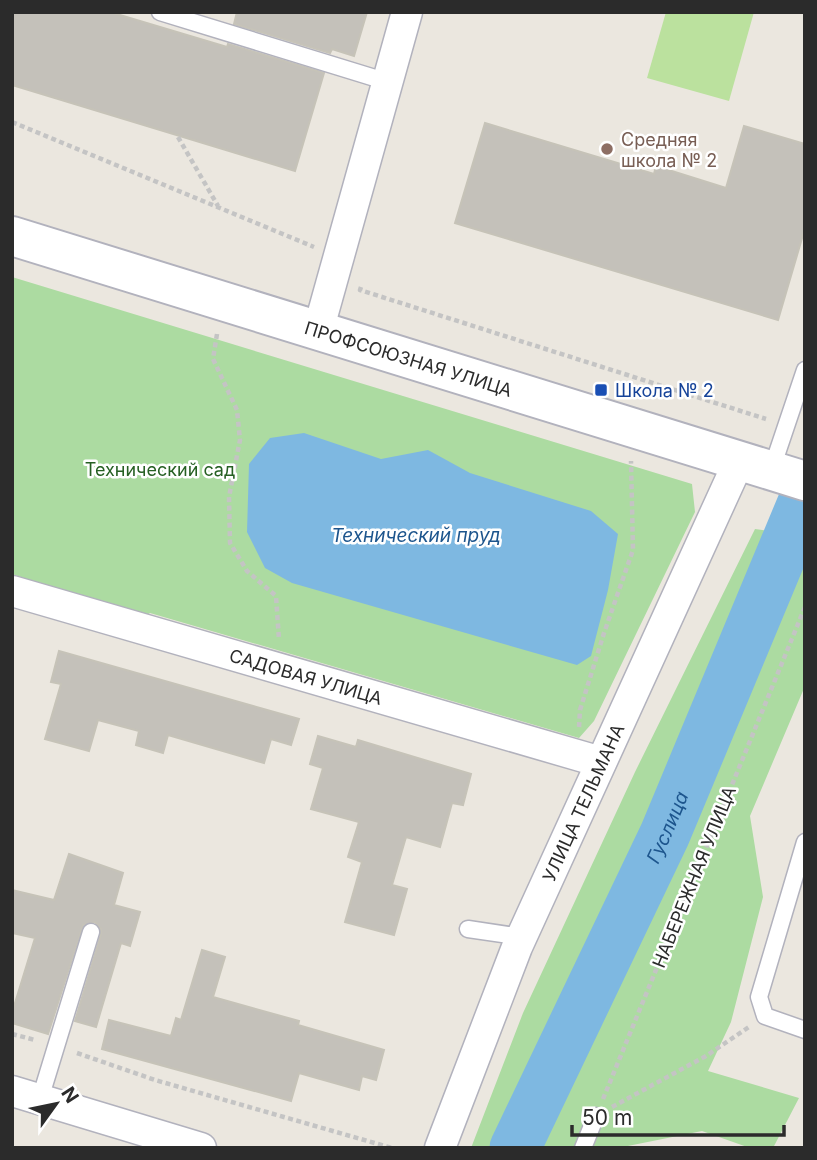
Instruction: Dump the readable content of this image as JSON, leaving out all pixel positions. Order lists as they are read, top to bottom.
{
  "streets": {
    "main road": ["ПРОФСОЮЗНАЯ УЛИЦА"],
    "street": ["САДОВАЯ УЛИЦА", "УЛИЦА ТЕЛЬМАНА"],
    "path": ["НАБЕРЕЖНАЯ УЛИЦА"]
  },
  "crossings": [
    ["ПРОФСОЮЗНАЯ УЛИЦА", "УЛИЦА ТЕЛЬМАНА"],
    ["САДОВАЯ УЛИЦА", "УЛИЦА ТЕЛЬМАНА"]
  ],
  "water": ["Технический пруд", "Гуслица"],
  "parks": ["Технический сад"],
  "places": {
    "other": ["Средняя школа № 2"],
    "transit": ["Школа № 2"]
  },
  "scale_bar": "50 m",
  "north": "top right"
}
